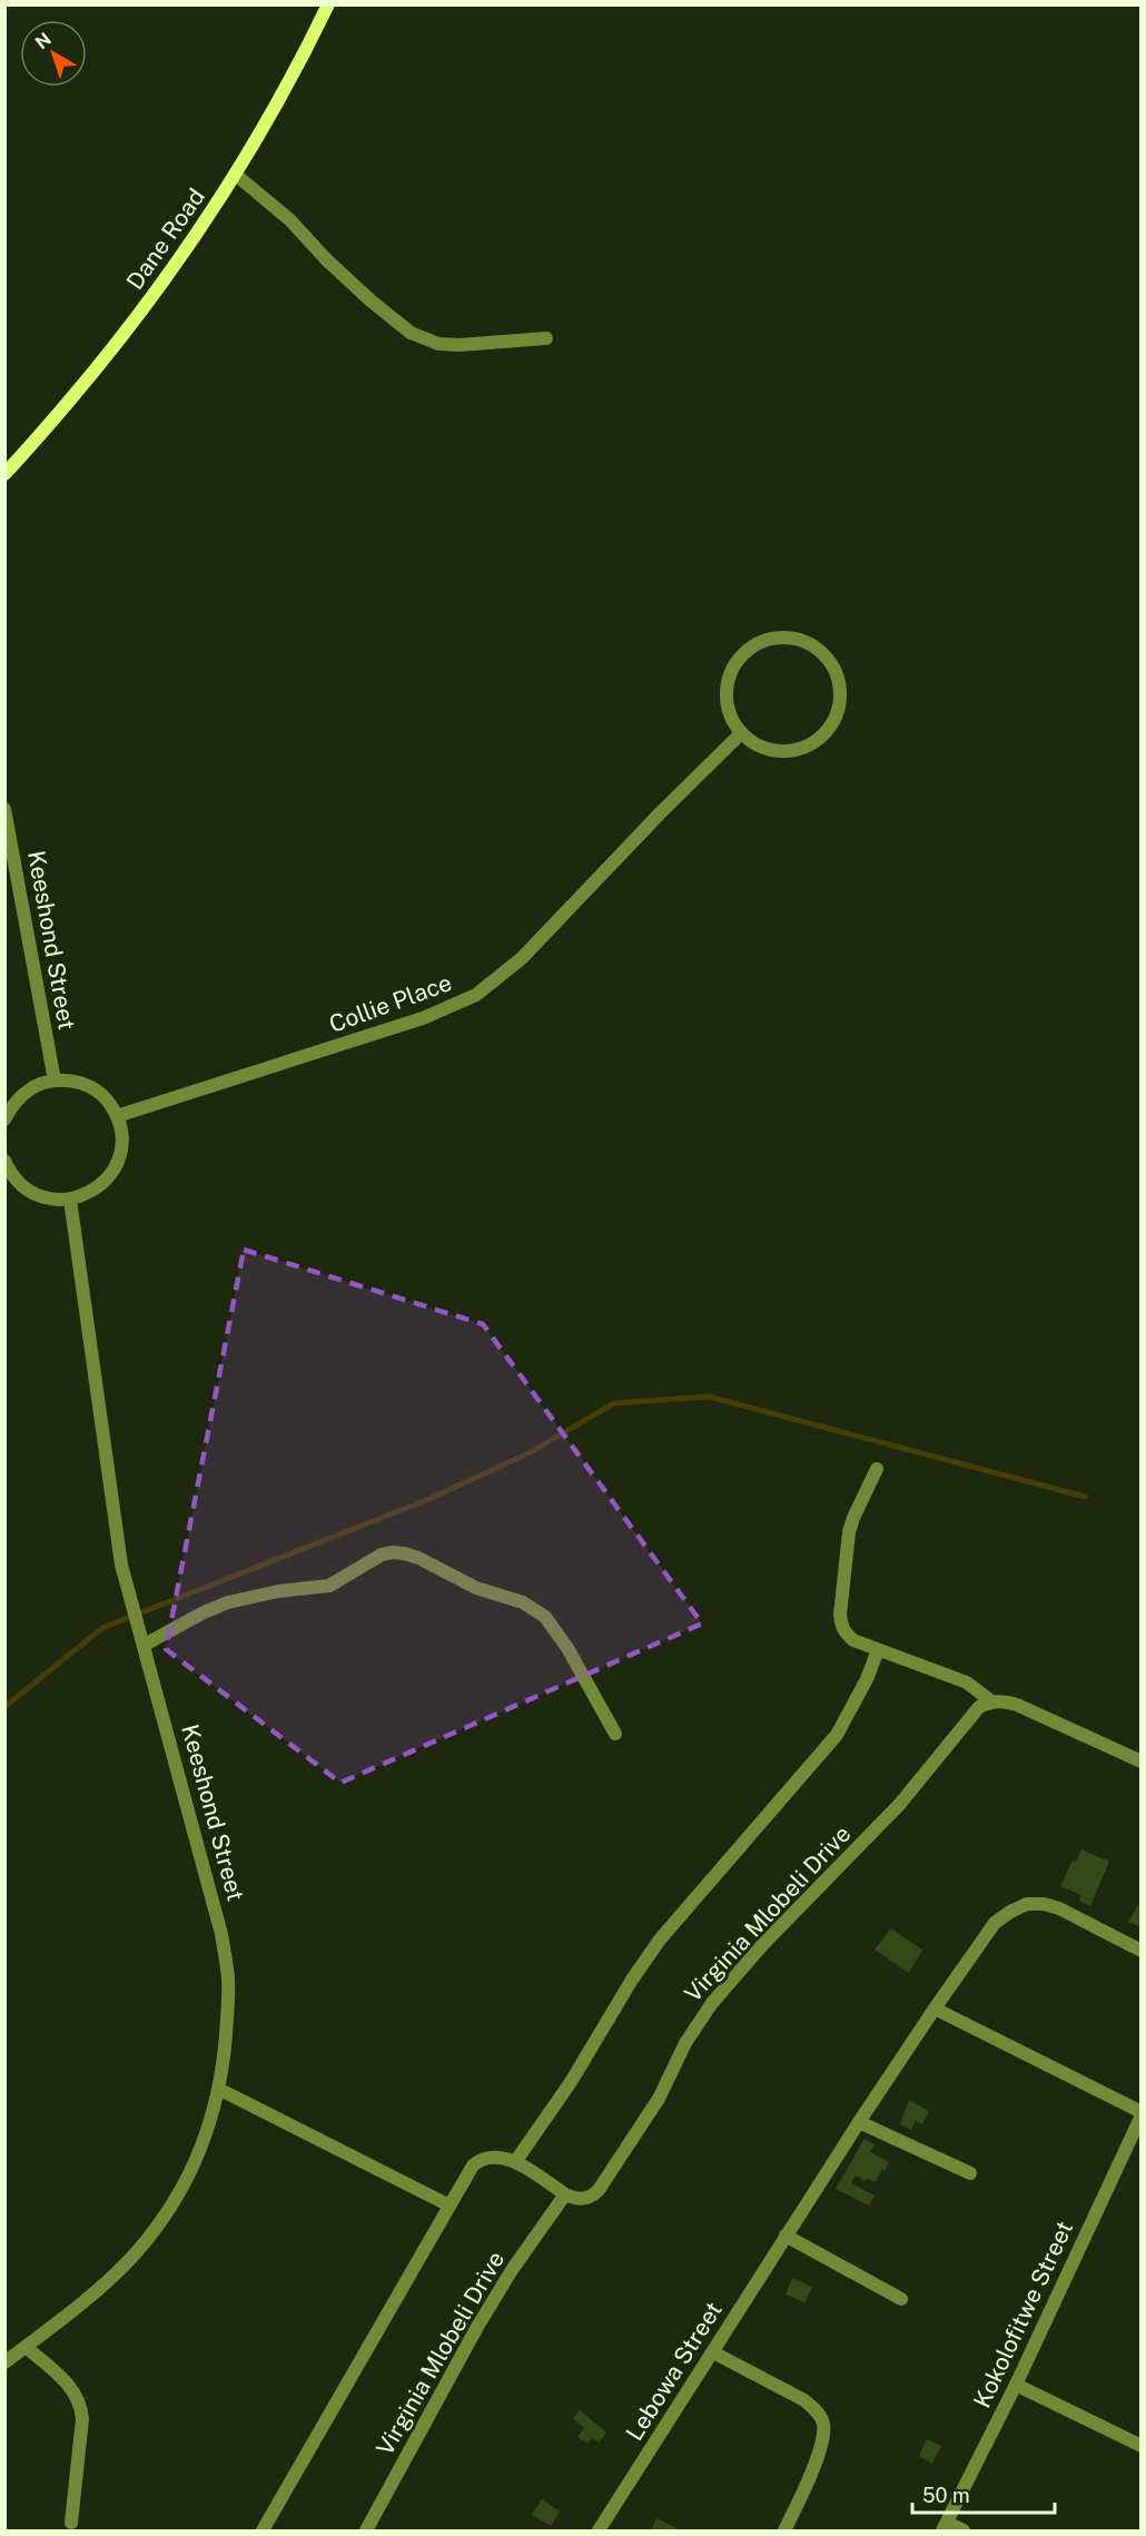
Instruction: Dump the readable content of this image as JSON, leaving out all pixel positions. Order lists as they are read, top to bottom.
{
  "streets": {
    "street": [
      "Dane Road",
      "Keeshond Street",
      "Collie Place",
      "Virginia Mlobeli Drive",
      "Kokolofitwe Street",
      "Lebowa Street"
    ]
  },
  "scale_bar": "50 m",
  "north": "top left"
}
